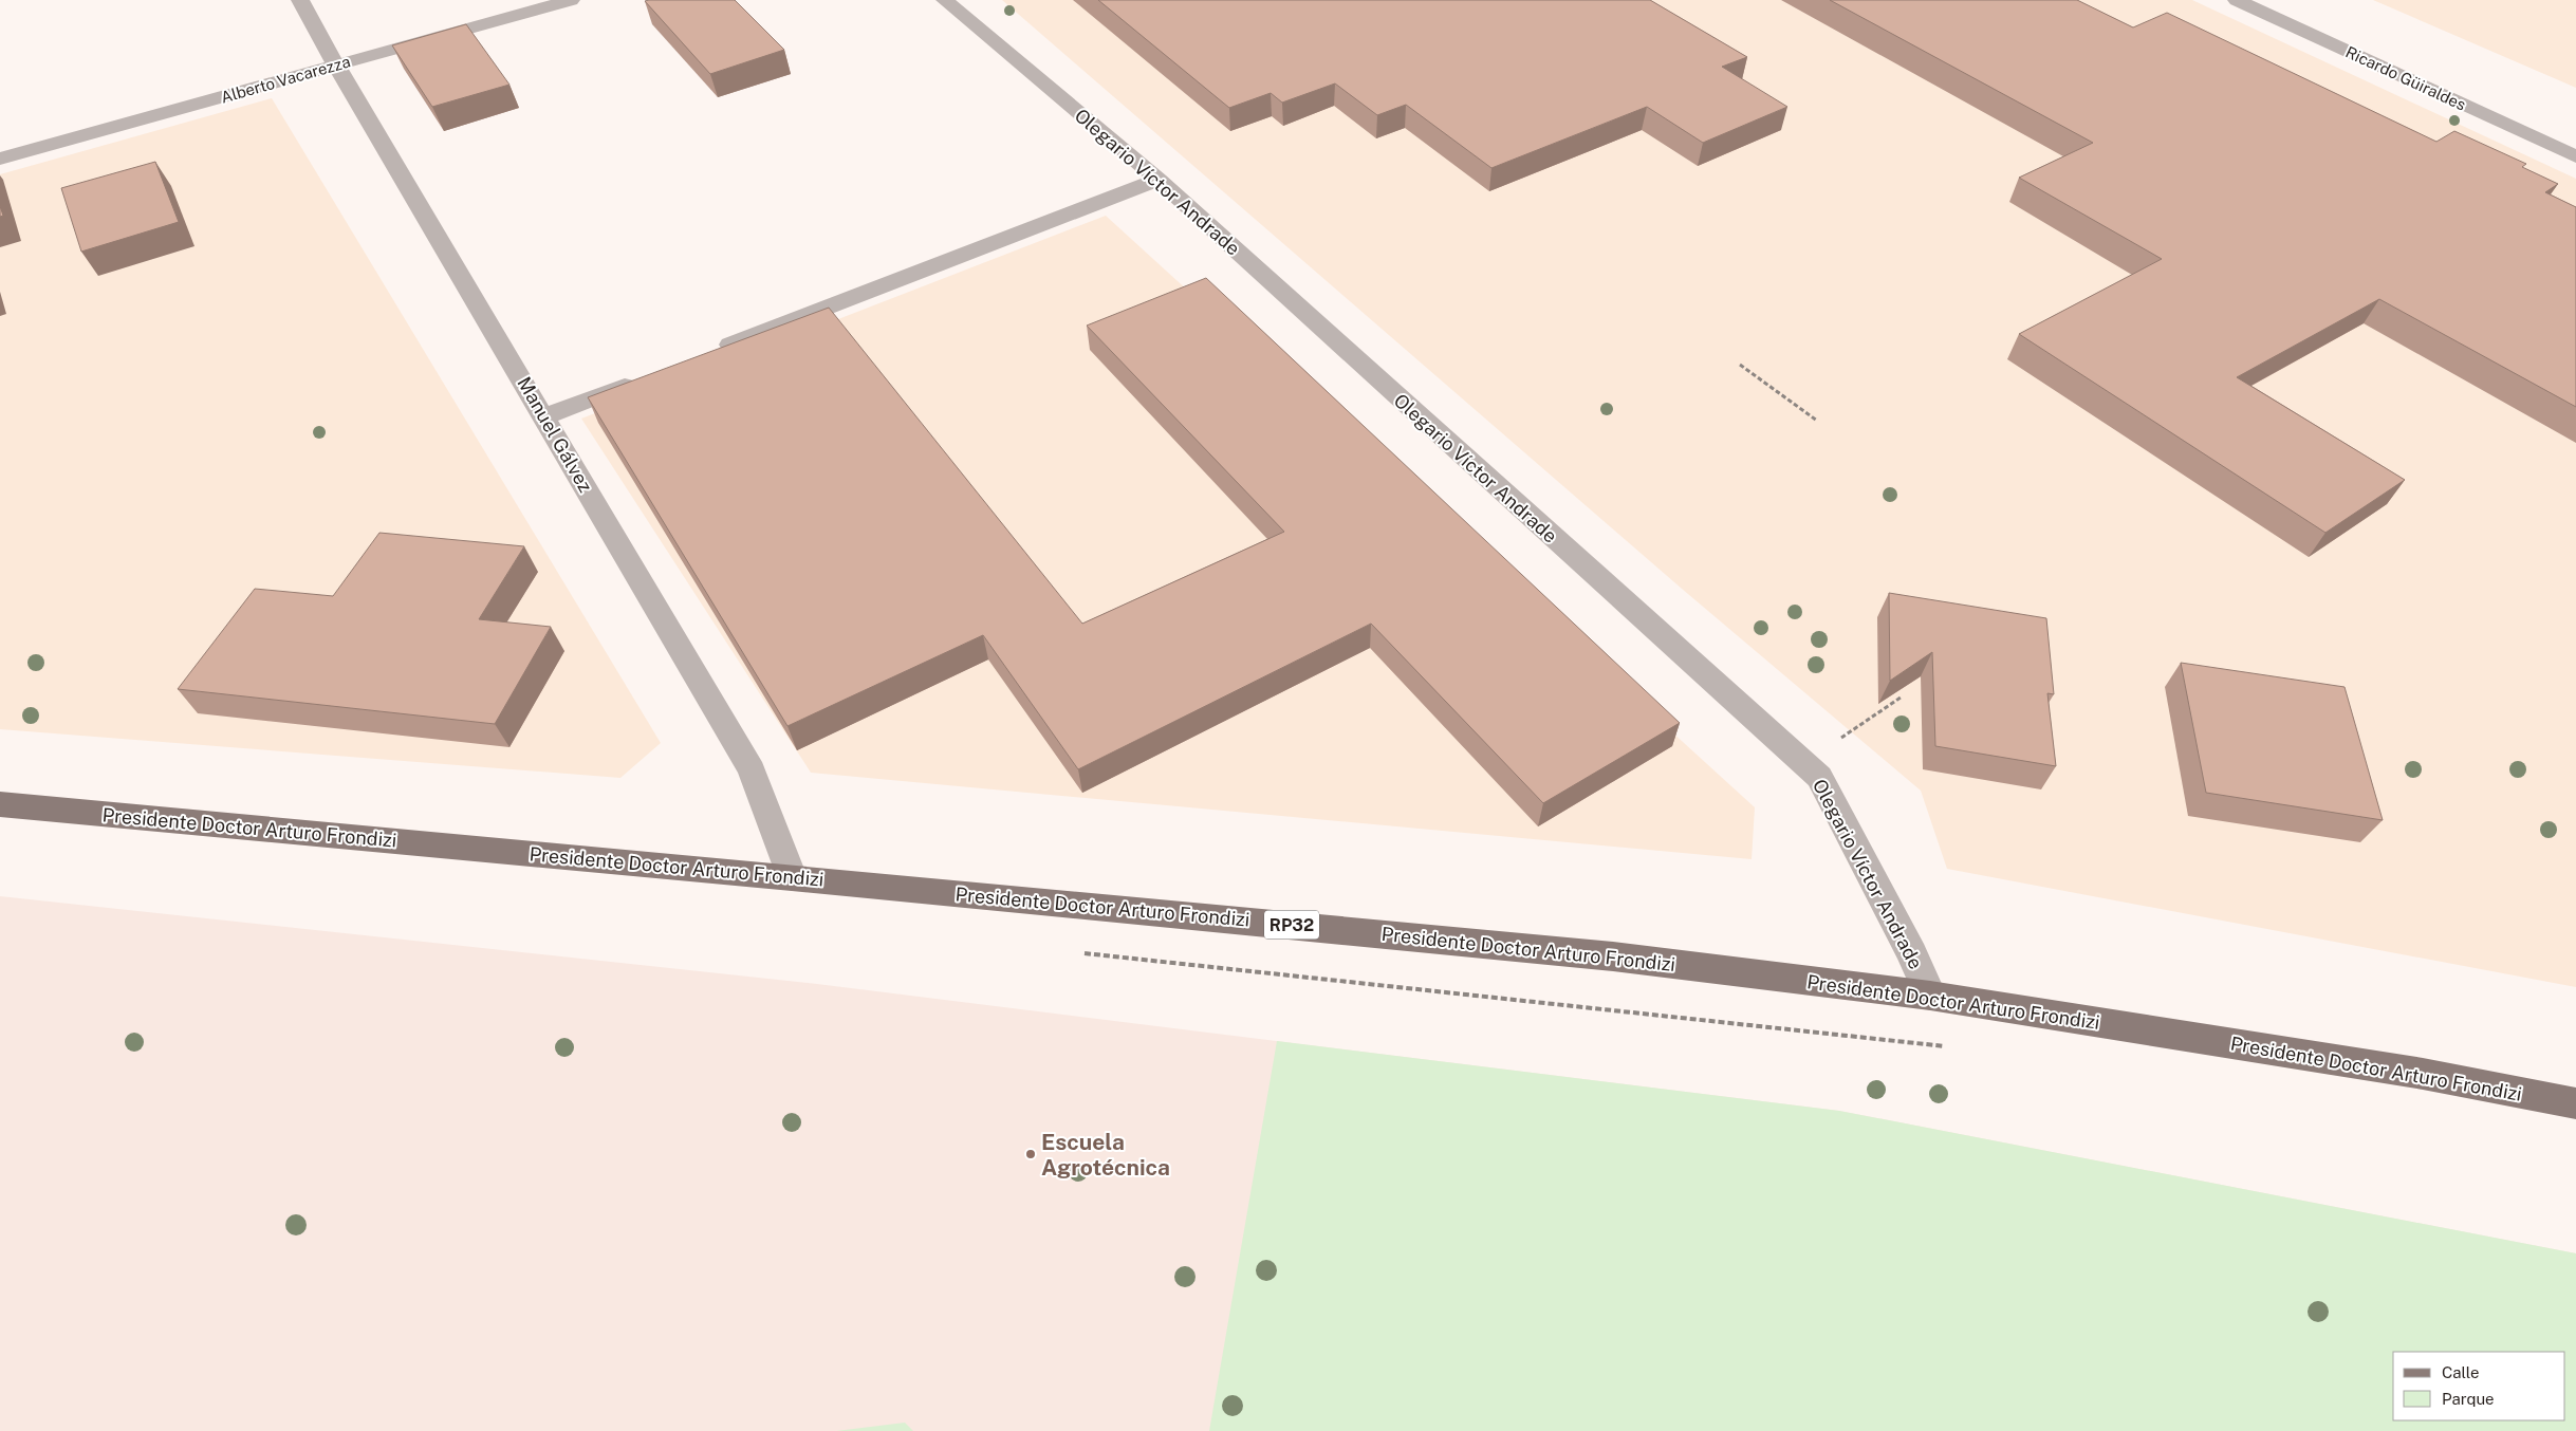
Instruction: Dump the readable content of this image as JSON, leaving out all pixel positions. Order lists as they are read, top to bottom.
{
  "streets": {
    "main road": ["Presidente Doctor Arturo Frondizi", "RP32"],
    "street": [
      "Ricardo Güiraldes",
      "Alberto Vacarezza",
      "Olegario Víctor Andrade",
      "Manuel Gálvez"
    ]
  },
  "crossings": [
    ["Alberto Vacarezza", "Manuel Gálvez"],
    ["Olegario Víctor Andrade", "Presidente Doctor Arturo Frondizi"],
    ["Manuel Gálvez", "Presidente Doctor Arturo Frondizi"]
  ],
  "places": ["Escuela Agrotécnica"],
  "legend": ["Calle", "Parque"]
}
